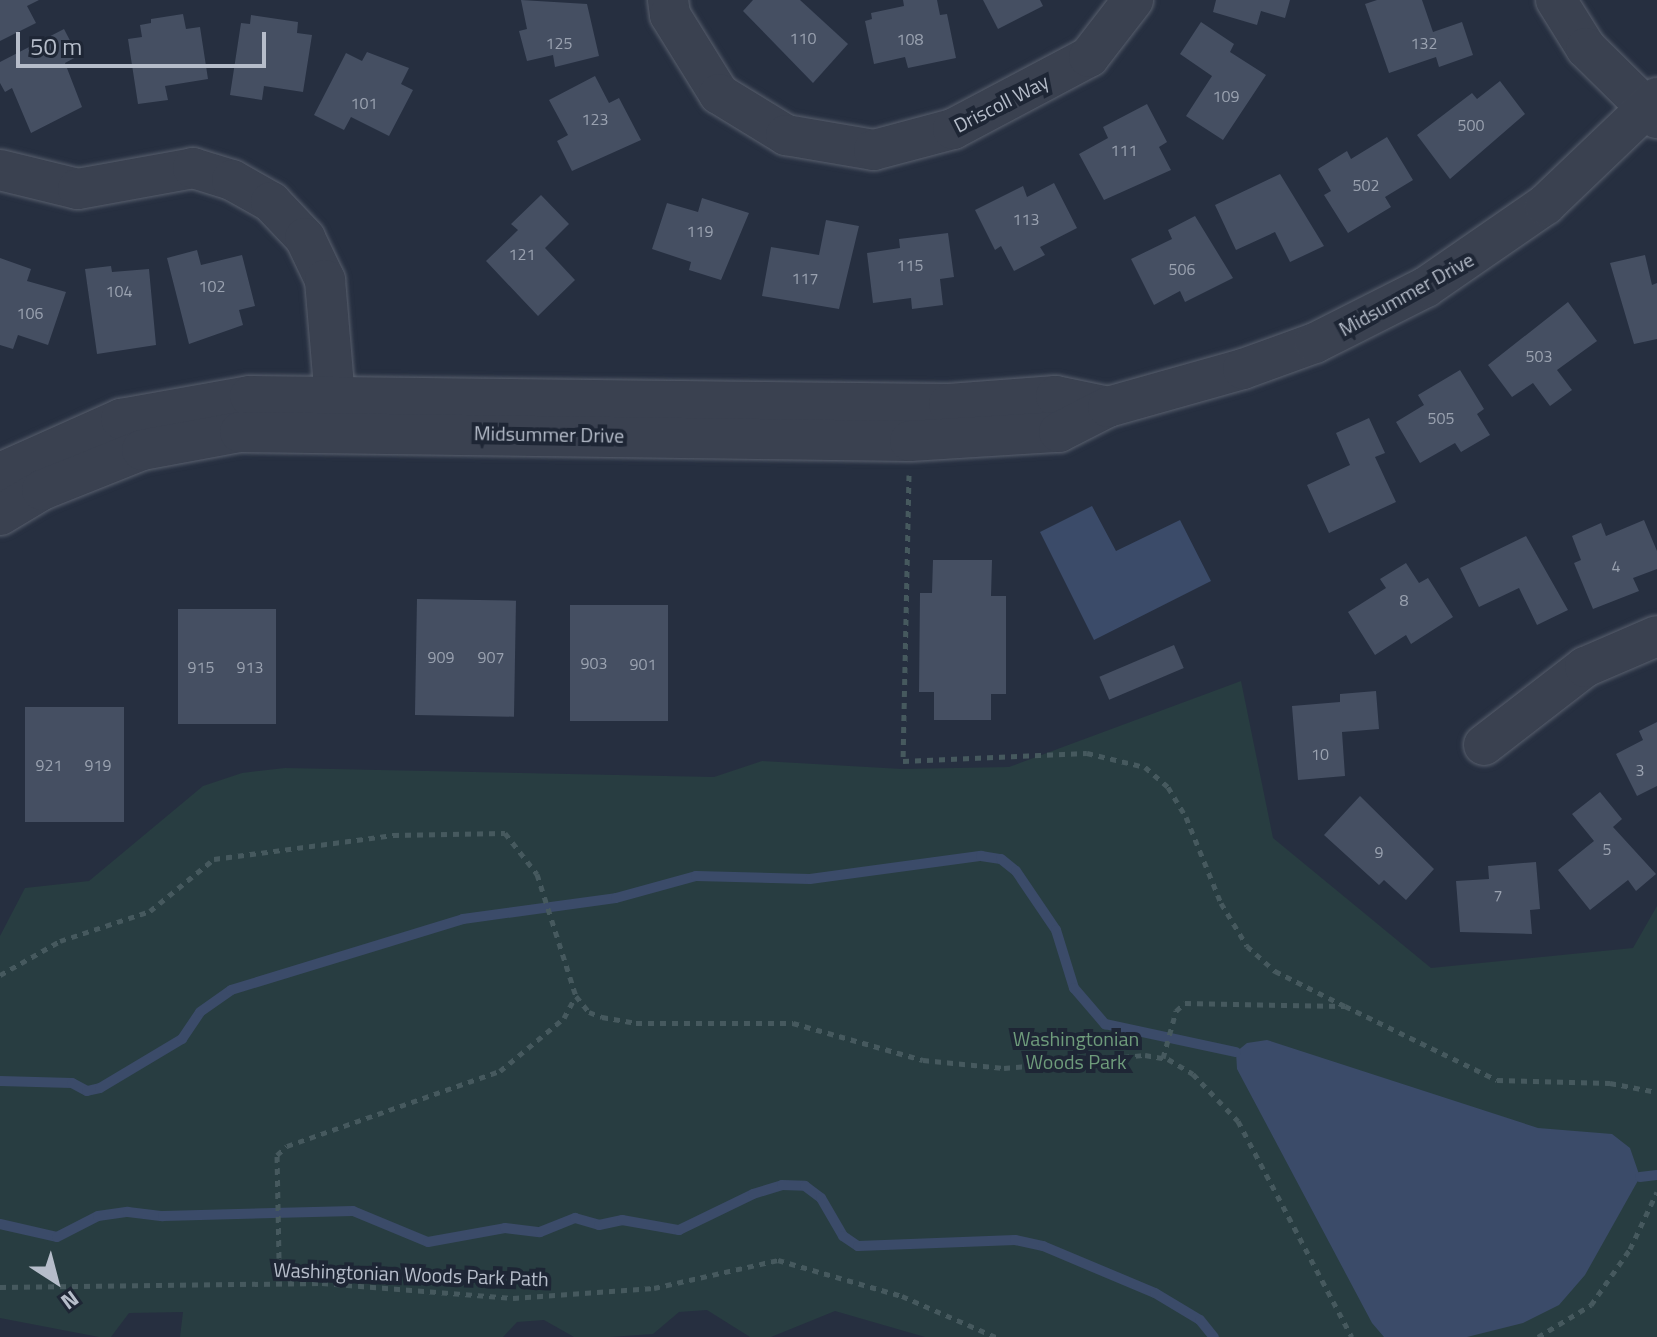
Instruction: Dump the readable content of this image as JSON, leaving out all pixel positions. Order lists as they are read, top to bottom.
{
  "streets": {
    "street": ["Driscoll Way", "Midsummer Drive"],
    "path": ["Washingtonian Woods Park Path"]
  },
  "parks": ["Washingtonian Woods Park"],
  "house_numbers": [
    "110",
    "108",
    "125",
    "132",
    "109",
    "101",
    "123",
    "500",
    "111",
    "502",
    "113",
    "119",
    "121",
    "115",
    "506",
    "117",
    "102",
    "104",
    "106",
    "503",
    "505",
    "4",
    "8",
    "909",
    "907",
    "903",
    "901",
    "915",
    "913",
    "10",
    "921",
    "919",
    "3",
    "5",
    "9",
    "7"
  ],
  "scale_bar": "50 m",
  "north": "bottom right"
}
